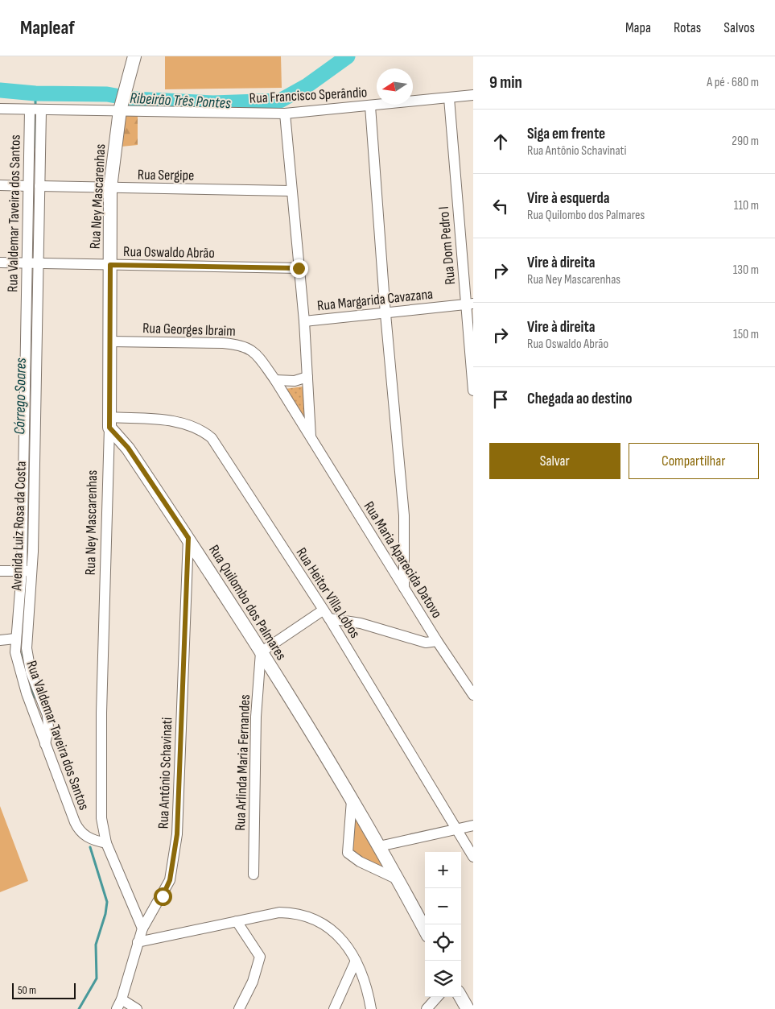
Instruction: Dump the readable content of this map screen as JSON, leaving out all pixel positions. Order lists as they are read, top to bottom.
{
  "streets": {
    "street": [
      "Rua Francisco Sperândio",
      "Rua Sergipe",
      "Rua Ney Mascarenhas",
      "Rua Valdemar Taveira dos Santos",
      "Rua Dom Pedro I",
      "Rua Oswaldo Abrão",
      "Rua Margarida Cavazana",
      "Rua Georges Ibraim",
      "Avenida Luiz Rosa da Costa",
      "Rua Maria Aparecida Datovo",
      "Rua Heitor Villa Lobos",
      "Rua Quilombo dos Palmares",
      "Rua Arlinda Maria Fernandes",
      "Rua Antônio Schavinati"
    ]
  },
  "crossings": [
    ["Rua Francisco Sperândio", "Rua Ney Mascarenhas"],
    ["Rua Francisco Sperândio", "Rua Valdemar Taveira dos Santos"],
    ["Rua Francisco Sperândio", "Rua Dom Pedro I"],
    ["Rua Sergipe", "Rua Ney Mascarenhas"],
    ["Rua Ney Mascarenhas", "Rua Valdemar Taveira dos Santos"],
    ["Rua Ney Mascarenhas", "Rua Oswaldo Abrão"],
    ["Rua Ney Mascarenhas", "Rua Georges Ibraim"],
    ["Rua Ney Mascarenhas", "Rua Heitor Villa Lobos"],
    ["Rua Ney Mascarenhas", "Rua Quilombo dos Palmares"],
    ["Rua Ney Mascarenhas", "Rua Antônio Schavinati"],
    ["Rua Valdemar Taveira dos Santos", "Rua Oswaldo Abrão"],
    ["Rua Valdemar Taveira dos Santos", "Avenida Luiz Rosa da Costa"],
    ["Rua Dom Pedro I", "Rua Margarida Cavazana"],
    ["Rua Georges Ibraim", "Rua Maria Aparecida Datovo"],
    ["Rua Heitor Villa Lobos", "Rua Quilombo dos Palmares"],
    ["Rua Quilombo dos Palmares", "Rua Arlinda Maria Fernandes"],
    ["Rua Quilombo dos Palmares", "Rua Antônio Schavinati"]
  ],
  "water": ["Ribeirão Três Pontes", "Córrego Soares"],
  "scale_bar": "50 m",
  "north": "left",
  "page": {
    "header": "Mapleaf",
    "nav": ["Mapa", "Rotas", "Salvos"],
    "heading": ["9 min", "A pé · 680 m"],
    "list": [
      ["Siga em frente", "Rua Antônio Schavinati", "290 m"],
      ["Vire à esquerda", "Rua Quilombo dos Palmares", "110 m"],
      ["Vire à direita", "Rua Ney Mascarenhas", "130 m"],
      ["Vire à direita", "Rua Oswaldo Abrão", "150 m"],
      "Chegada ao destino"
    ],
    "buttons": ["Salvar", "Compartilhar"],
    "map_buttons": ["+", "−"],
    "scale": "50 m"
  }
}
